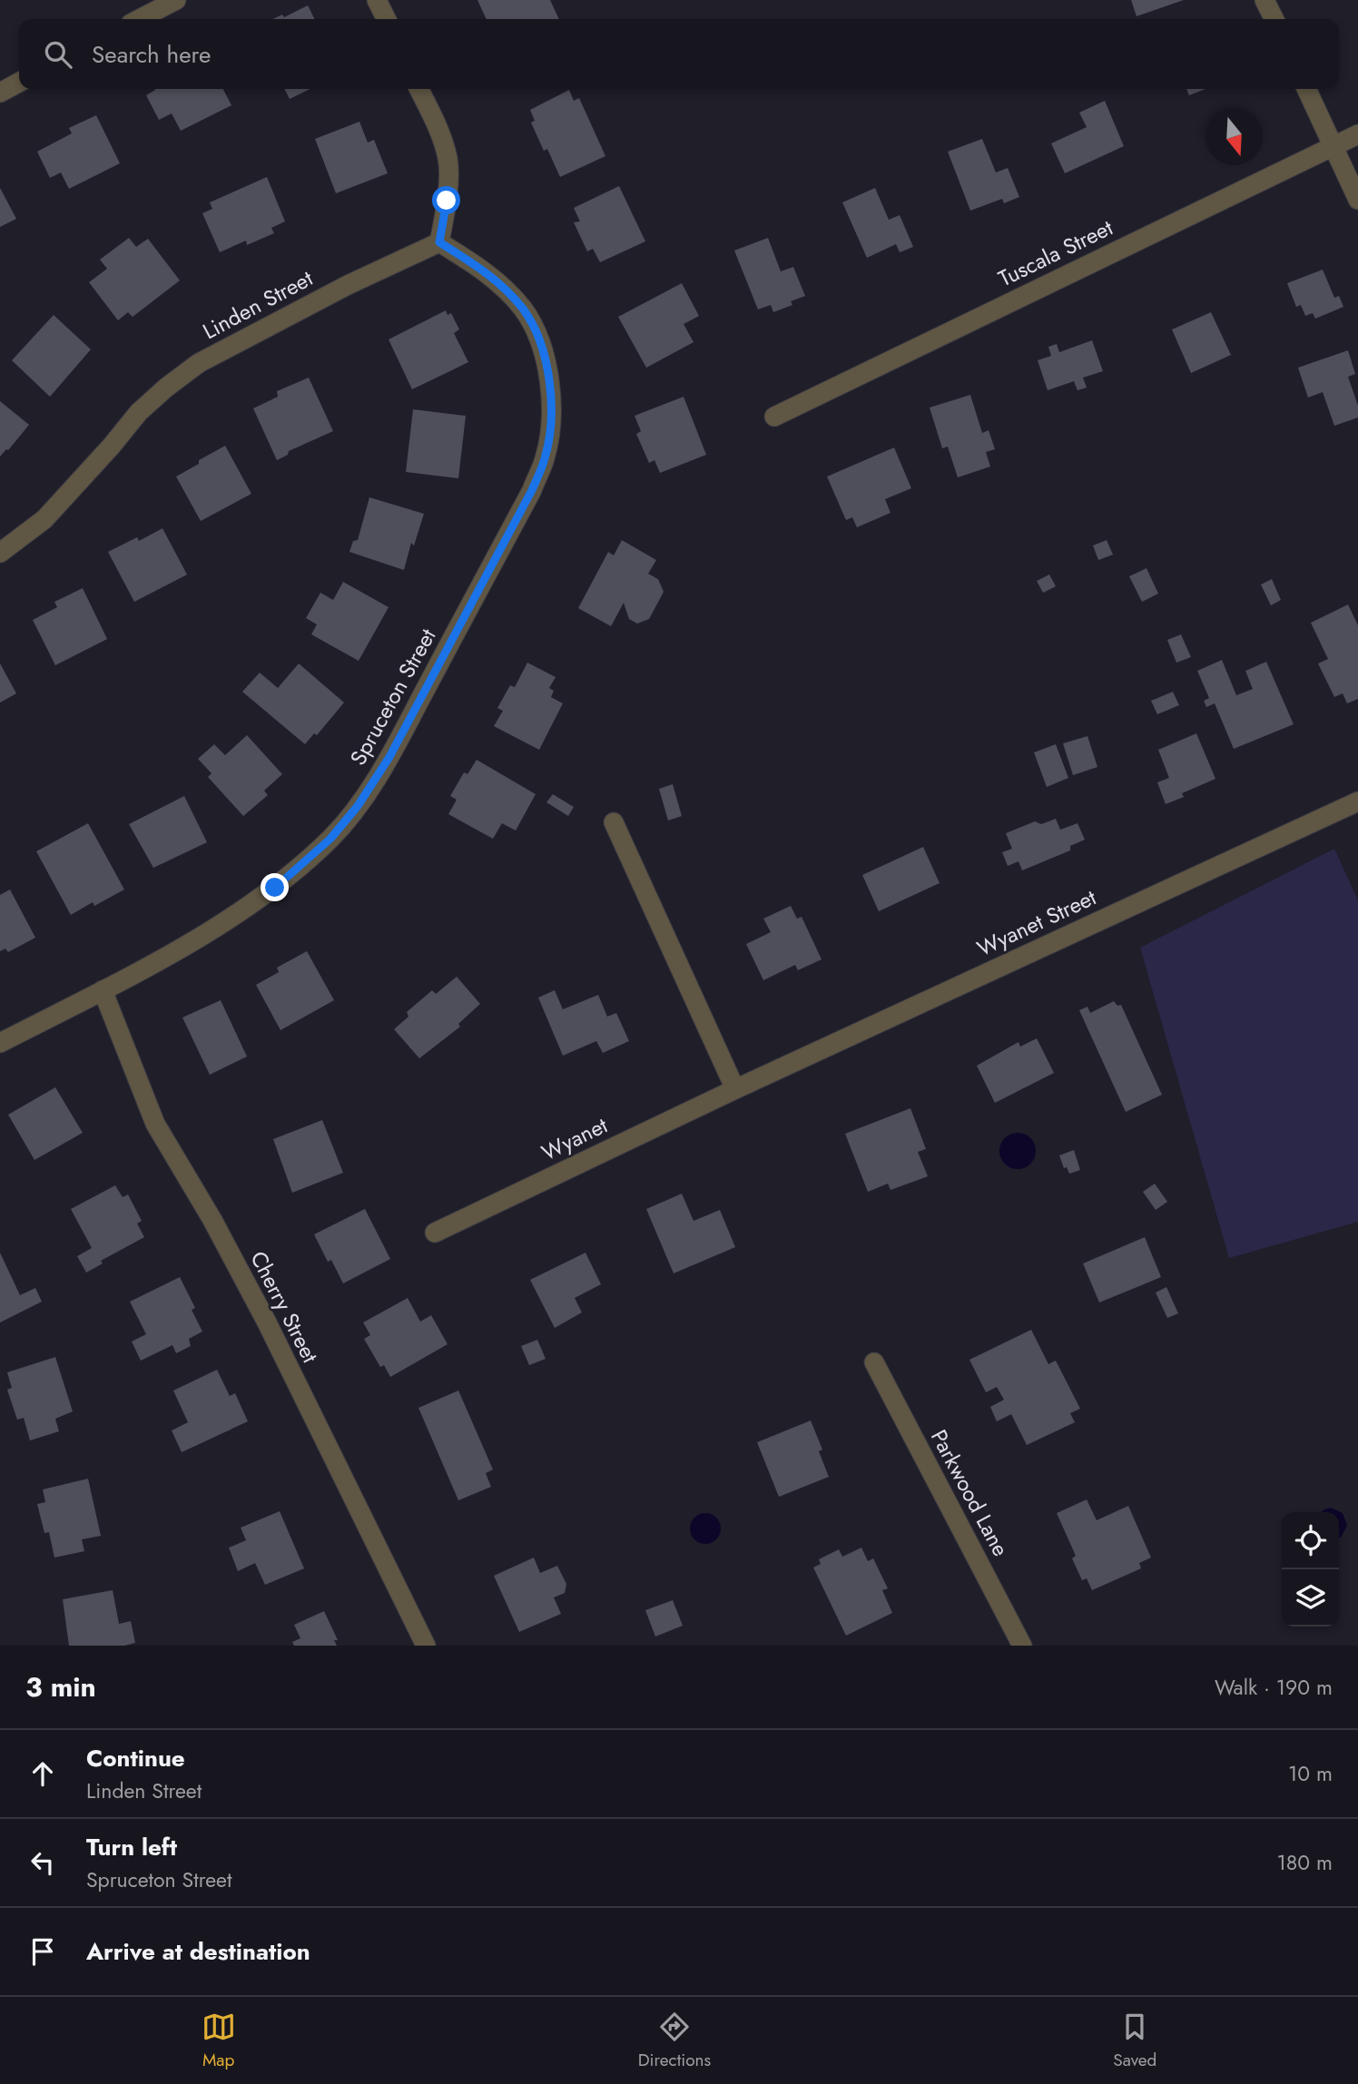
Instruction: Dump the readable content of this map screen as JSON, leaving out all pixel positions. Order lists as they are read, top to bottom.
{
  "streets": {
    "street": [
      "Tuscala Street",
      "Linden Street",
      "Spruceton Street",
      "Wyanet Street",
      "Wyanet",
      "Cherry Street",
      "Parkwood Lane"
    ]
  },
  "crossings": [
    ["Linden Street", "Spruceton Street"],
    ["Spruceton Street", "Cherry Street"],
    ["Wyanet Street", "Wyanet"]
  ],
  "north": "bottom",
  "page": {
    "search": "Search here",
    "heading": ["3 min", "Walk · 190 m"],
    "list": [
      ["Continue", "Linden Street", "10 m"],
      ["Turn left", "Spruceton Street", "180 m"],
      "Arrive at destination"
    ],
    "nav": ["Map", "Directions", "Saved"]
  }
}
